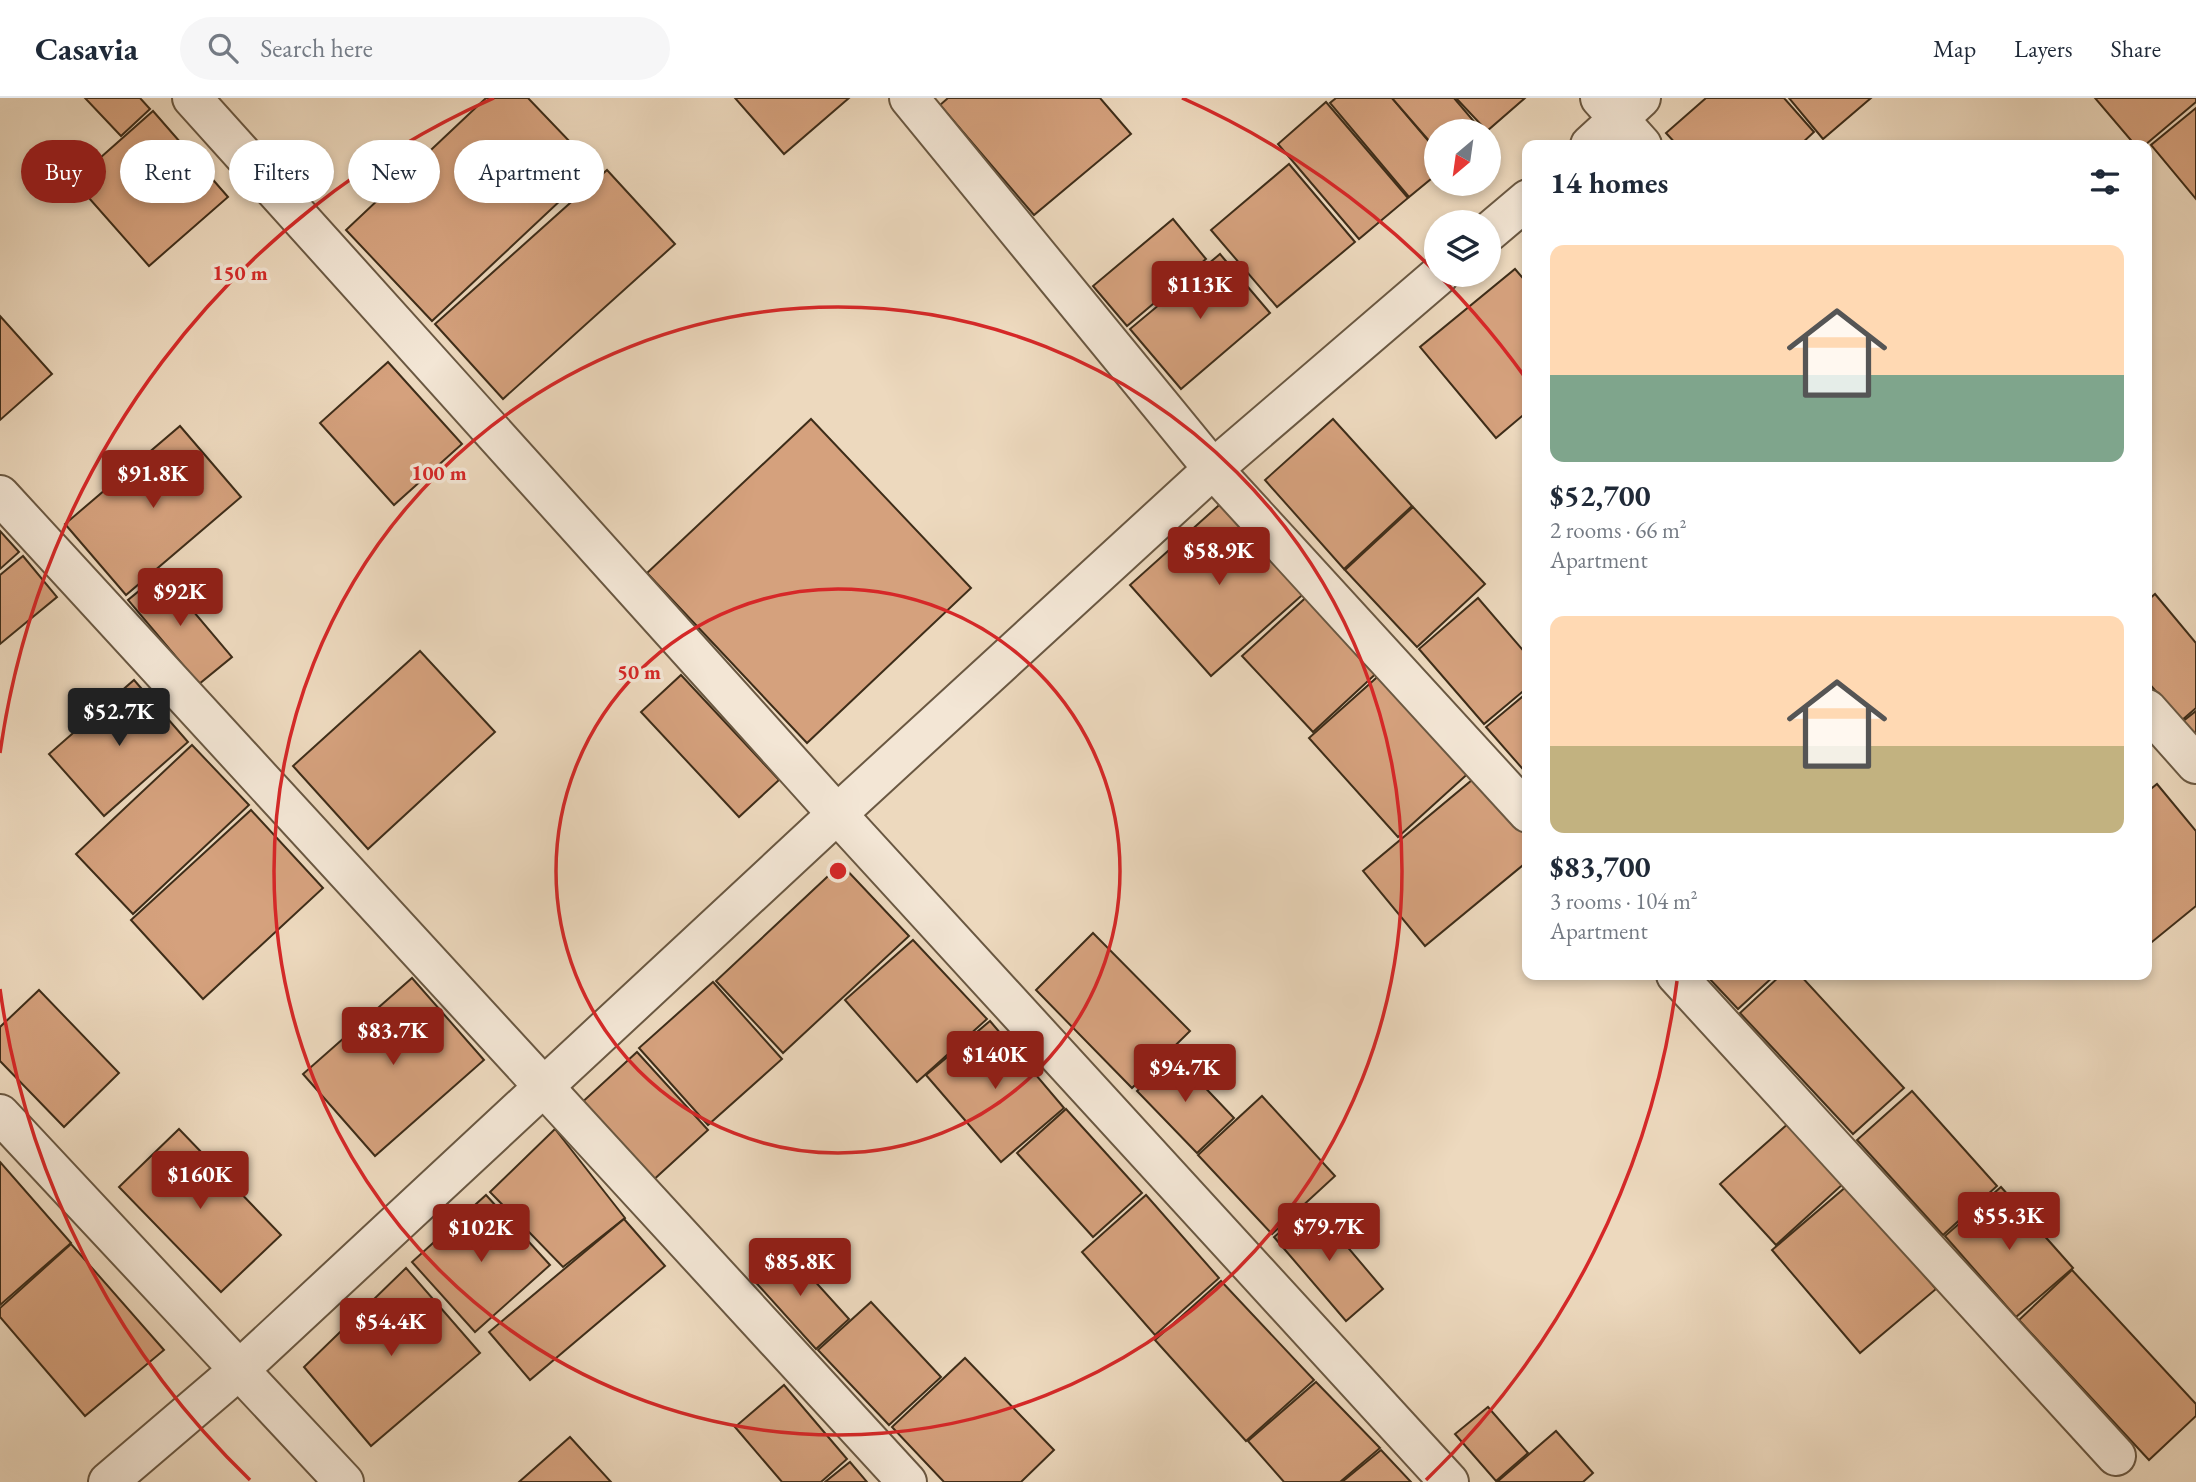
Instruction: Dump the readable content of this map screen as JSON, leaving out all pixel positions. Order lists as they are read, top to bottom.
{
  "north": "bottom left",
  "page": {
    "header": "Casavia",
    "search": "Search here",
    "nav": ["Map", "Layers", "Share"],
    "chip": [
      "Buy",
      "Rent",
      "Filters",
      "New",
      "Apartment"
    ],
    "heading": "14 homes",
    "list": [
      {
        "name": "$52,700",
        "note": "2 rooms · 66 m² · Apartment"
      },
      {
        "name": "$83,700",
        "note": "3 rooms · 104 m² · Apartment"
      }
    ],
    "price": [
      "$113K",
      "$91.8K",
      "$58.9K",
      "$92K",
      "$52.7K",
      "$83.7K",
      "$140K",
      "$94.7K",
      "$160K",
      "$55.3K",
      "$79.7K",
      "$102K",
      "$85.8K",
      "$54.4K"
    ]
  },
  "rings": ["150 m", "100 m", "50 m"]
}
